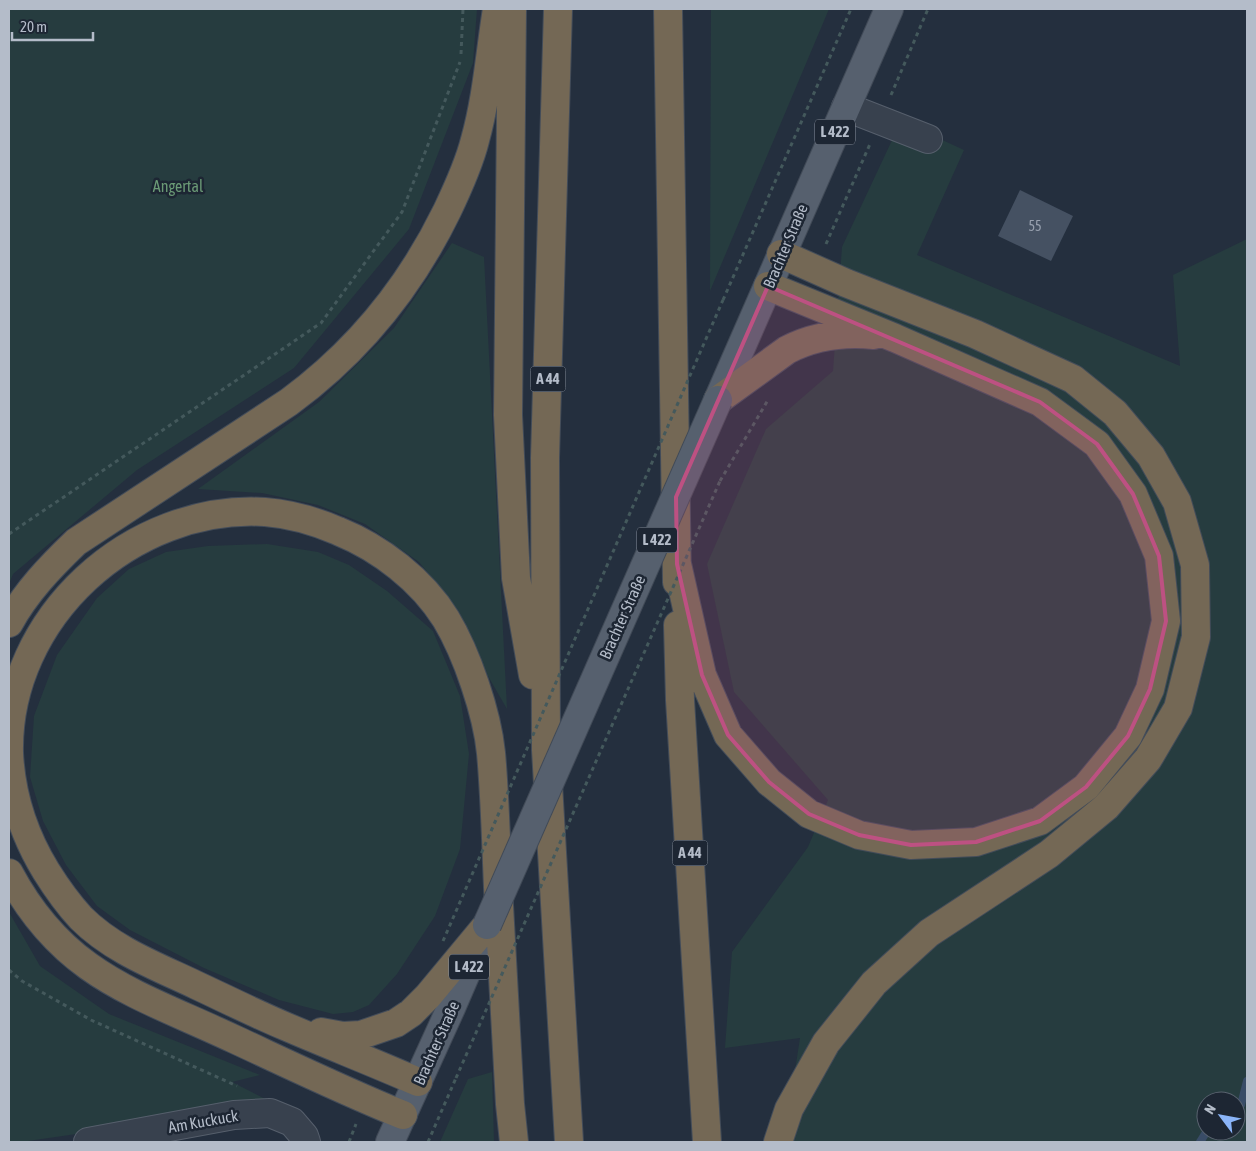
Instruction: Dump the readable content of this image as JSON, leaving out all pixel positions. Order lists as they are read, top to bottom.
{
  "streets": {
    "highway": ["A 44"],
    "main road": ["L 422", "Brachter Straße"],
    "lane": ["Am Kuckuck"]
  },
  "parks": ["Angertal"],
  "house_numbers": ["55"],
  "scale_bar": "20 m",
  "north": "top left"
}
